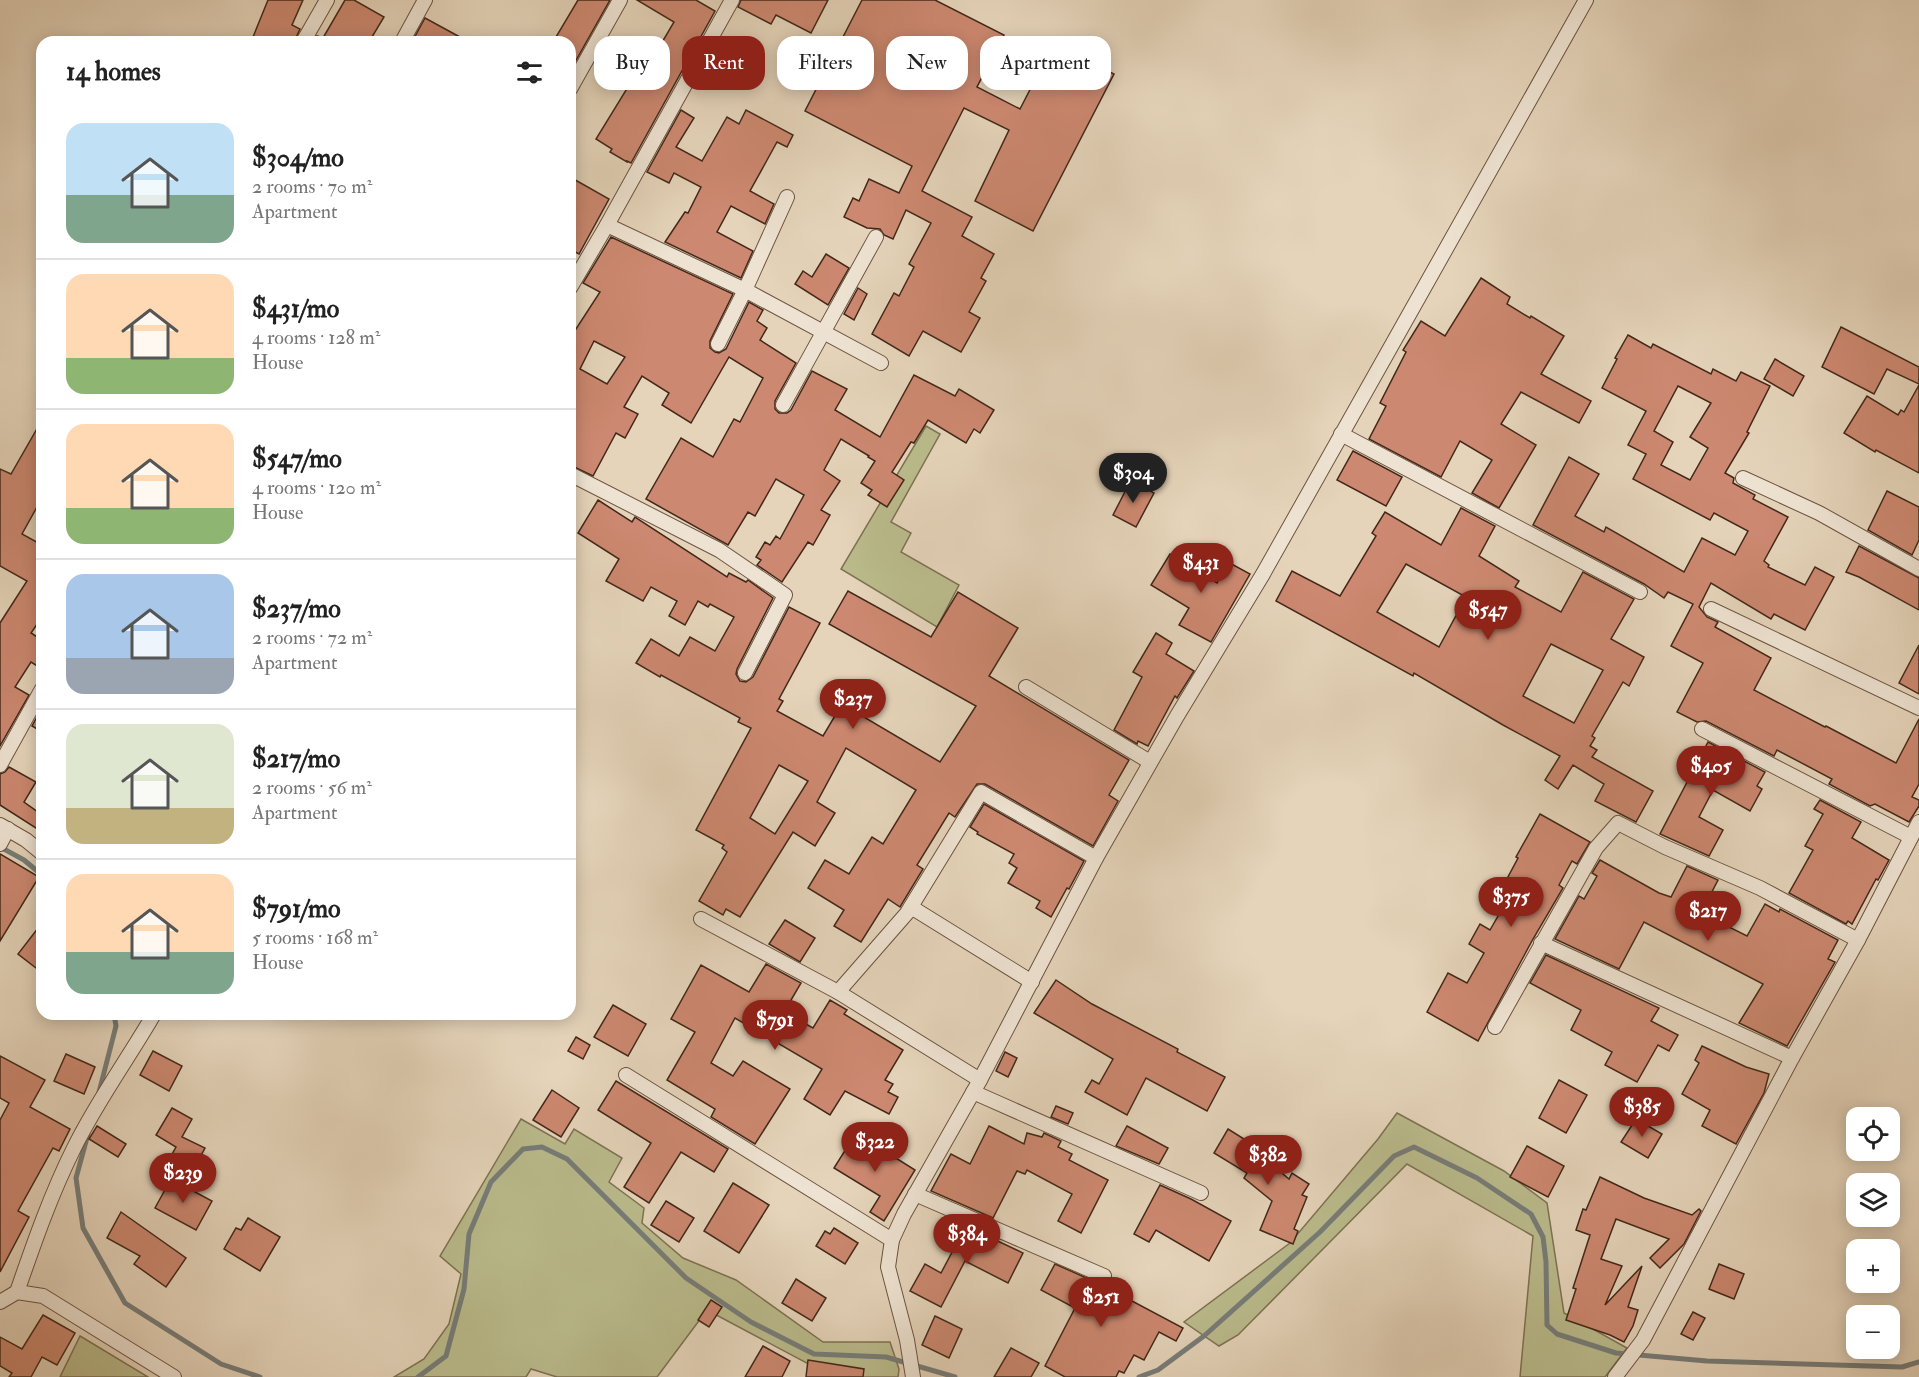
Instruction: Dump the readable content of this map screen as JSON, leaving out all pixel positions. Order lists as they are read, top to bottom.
{
  "page": {
    "chip": [
      "Buy",
      "Rent",
      "Filters",
      "New",
      "Apartment"
    ],
    "heading": "14 homes",
    "list": [
      {
        "name": "$304/mo",
        "note": "2 rooms · 70 m² · Apartment"
      },
      {
        "name": "$431/mo",
        "note": "4 rooms · 128 m² · House"
      },
      {
        "name": "$547/mo",
        "note": "4 rooms · 120 m² · House"
      },
      {
        "name": "$237/mo",
        "note": "2 rooms · 72 m² · Apartment"
      },
      {
        "name": "$217/mo",
        "note": "2 rooms · 56 m² · Apartment"
      },
      {
        "name": "$791/mo",
        "note": "5 rooms · 168 m² · House"
      }
    ],
    "price": [
      "$304",
      "$431",
      "$547",
      "$237",
      "$405",
      "$375",
      "$217",
      "$791",
      "$385",
      "$322",
      "$382",
      "$239",
      "$384",
      "$251"
    ],
    "map_buttons": ["+", "−"]
  }
}
